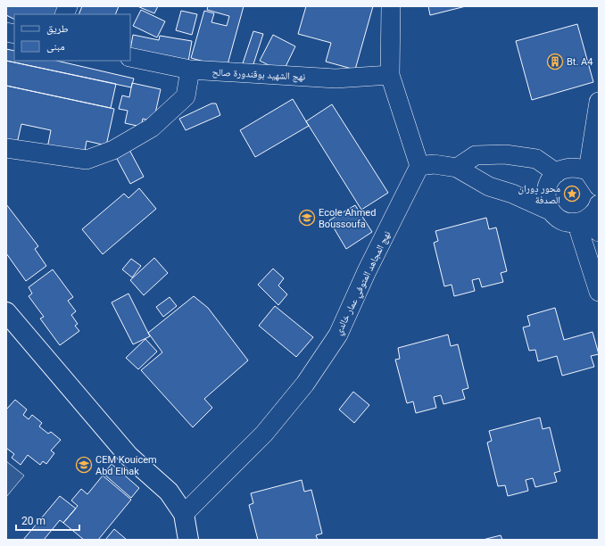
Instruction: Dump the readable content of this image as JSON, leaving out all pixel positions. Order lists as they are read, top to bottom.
{
  "streets": {
    "street": ["نهج الشهيد بوقندورة صالح", "نهج المجاهد المتوفي عمار خالدي"]
  },
  "places": {
    "building": ["Bt. A4"],
    "place": ["محور دوران الصدفة"],
    "school or university": ["Ecole Ahmed Boussoufa", "CEM Kouicem Abd Elhak"]
  },
  "legend": ["طريق", "مبنى"],
  "scale_bar": "20 m"
}
